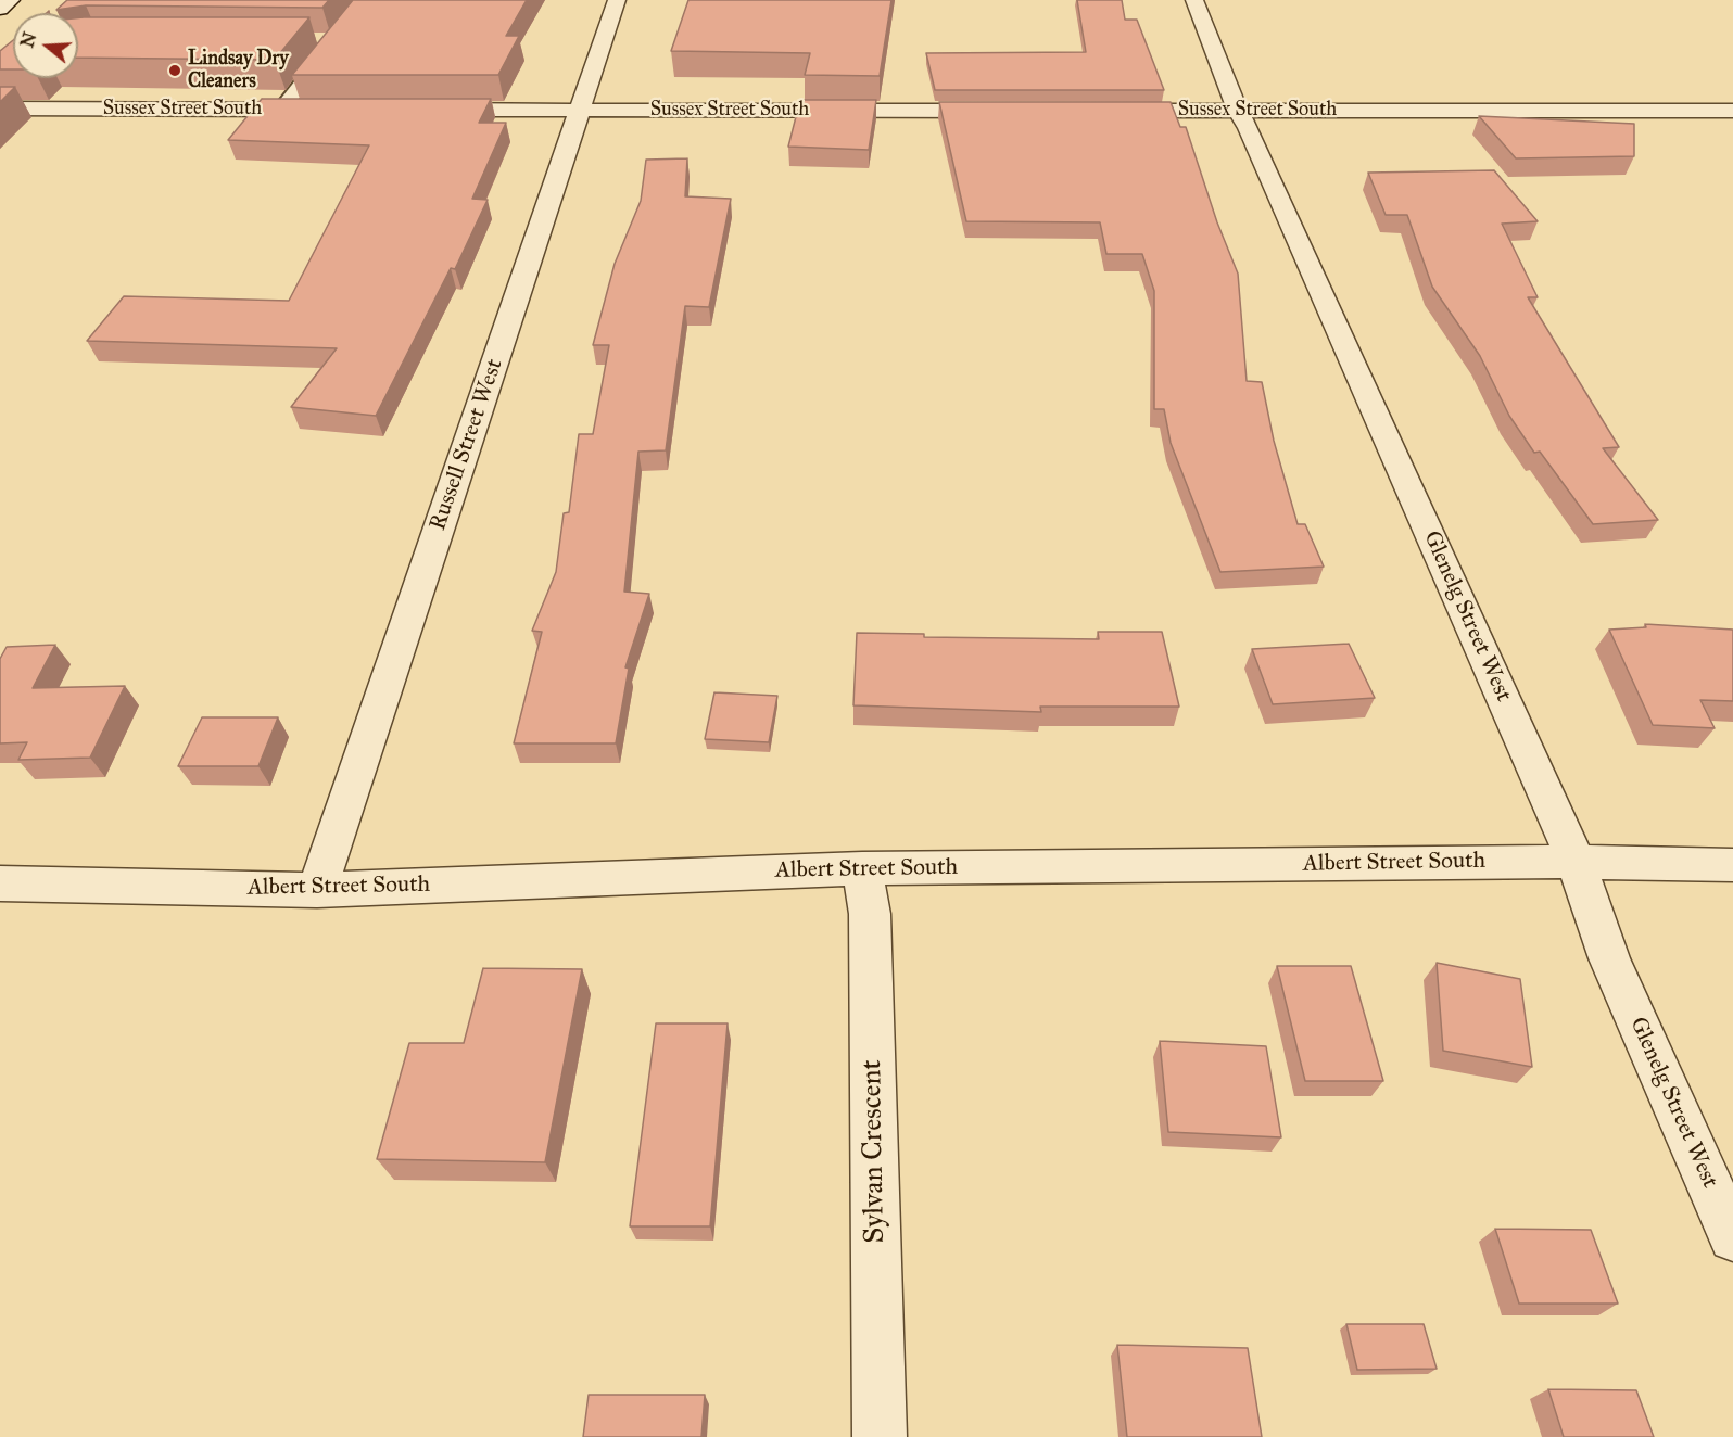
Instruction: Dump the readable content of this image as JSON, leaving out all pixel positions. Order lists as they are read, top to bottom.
{
  "streets": {
    "street": [
      "Sussex Street South",
      "Russell Street West",
      "Glenelg Street West",
      "Albert Street South",
      "Sylvan Crescent"
    ]
  },
  "crossings": [
    ["Sussex Street South", "Russell Street West"],
    ["Sussex Street South", "Glenelg Street West"],
    ["Russell Street West", "Albert Street South"],
    ["Glenelg Street West", "Albert Street South"],
    ["Albert Street South", "Sylvan Crescent"]
  ],
  "places": ["Lindsay Dry Cleaners"],
  "north": "left"
}
